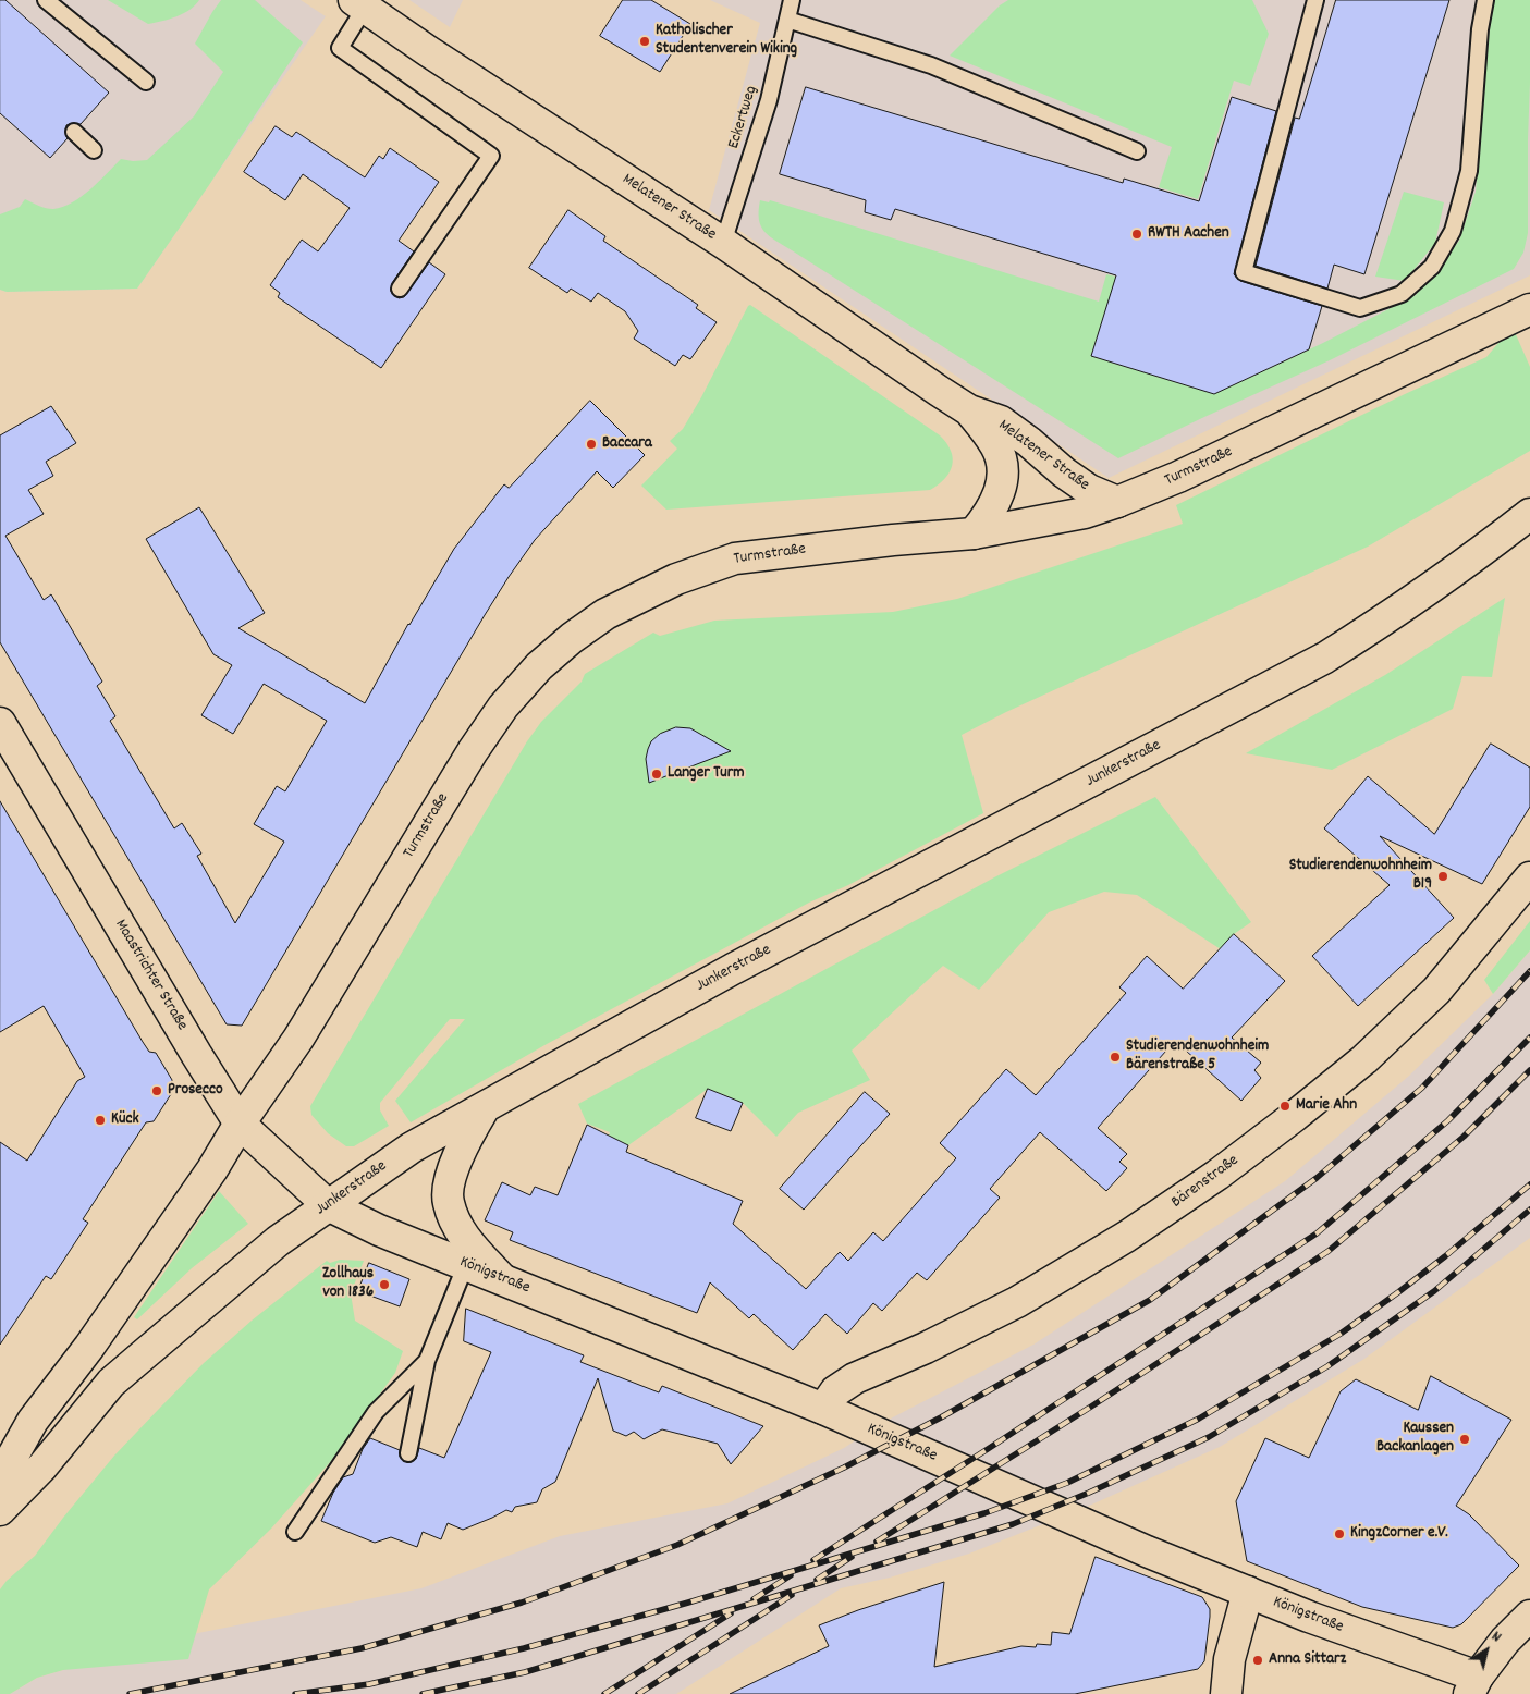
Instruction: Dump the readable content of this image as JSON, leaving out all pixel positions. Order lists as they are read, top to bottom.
{
  "streets": {
    "main road": [
      "Melatener Straße",
      "Turmstraße",
      "Junkerstraße",
      "Maastrichter Straße",
      "Bärenstraße",
      "Königstraße"
    ],
    "lane": ["Eckertweg"]
  },
  "crossings": [
    ["Eckertweg", "Melatener Straße"],
    ["Melatener Straße", "Turmstraße"],
    ["Turmstraße", "Maastrichter Straße"],
    ["Junkerstraße", "Maastrichter Straße"],
    ["Junkerstraße", "Königstraße"],
    ["Maastrichter Straße", "Königstraße"],
    ["Bärenstraße", "Königstraße"]
  ],
  "places": [
    "Katholischer Studentenverein Wiking",
    "RWTH Aachen",
    "Baccara",
    "Langer Turm",
    "Studierendenwohnheim B19",
    "Studierendenwohnheim Bärenstraße 5",
    "Prosecco",
    "Marie Ahn",
    "Kück",
    "Zollhaus von 1836",
    "Kaussen Backanlagen",
    "KingzCorner e.V.",
    "Anna Sittarz"
  ],
  "north": "top right"
}
